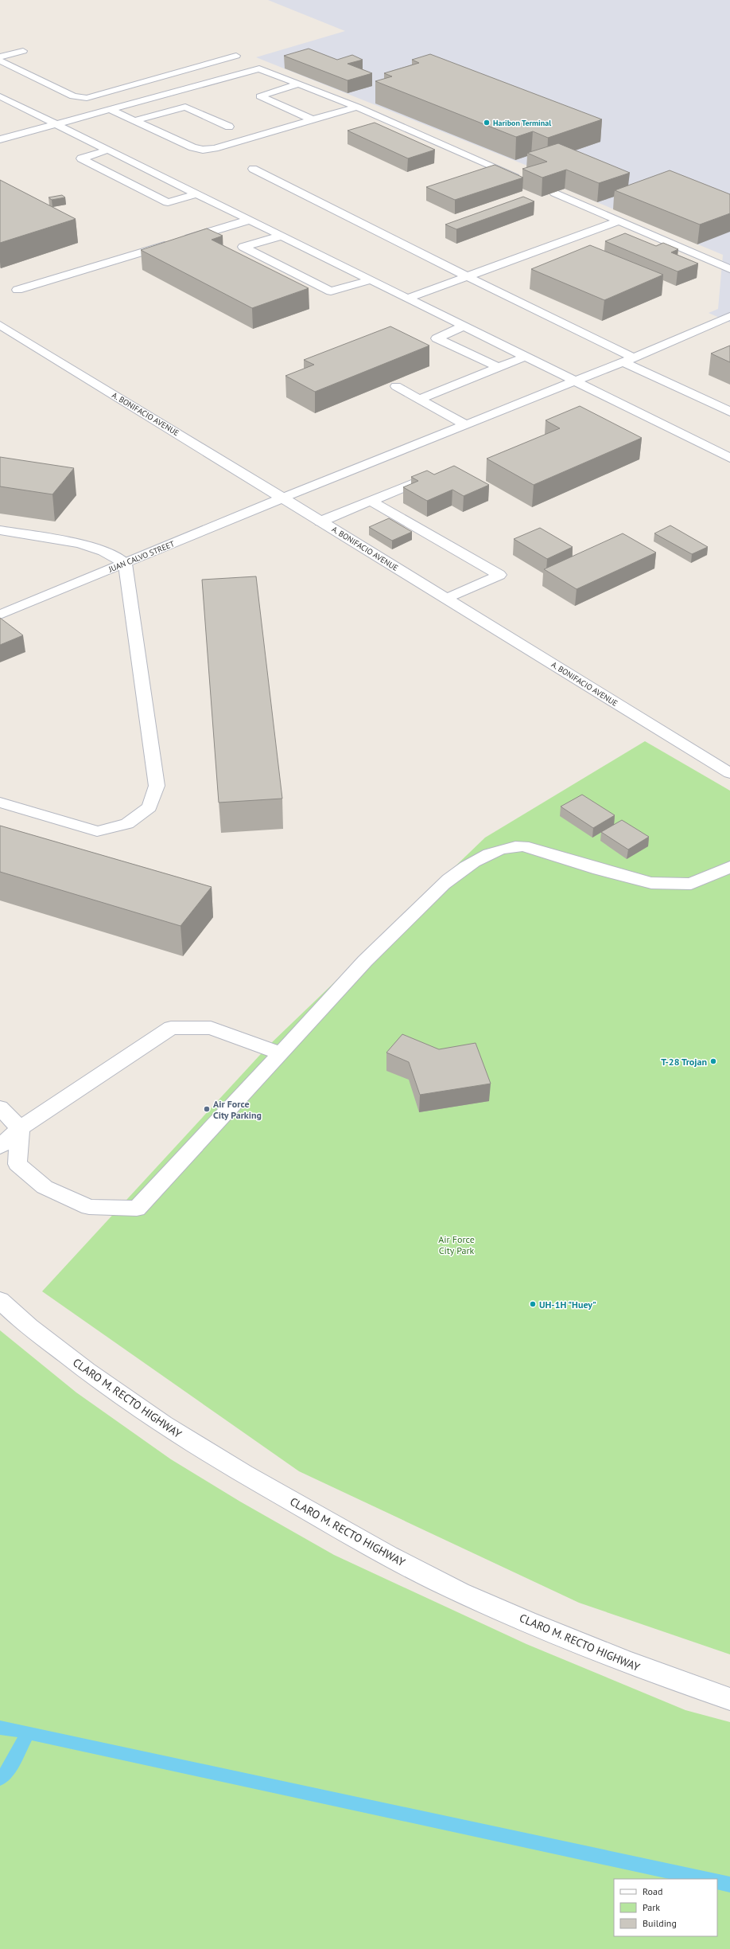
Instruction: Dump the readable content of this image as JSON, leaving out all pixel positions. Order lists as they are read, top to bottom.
{
  "streets": {
    "street": ["A. BONIFACIO AVENUE", "JUAN CALVO STREET", "CLARO M. RECTO HIGHWAY"]
  },
  "crossings": [
    ["A. BONIFACIO AVENUE", "JUAN CALVO STREET"]
  ],
  "parks": ["Air Force City Park"],
  "places": [
    "Haribon Terminal",
    "T-28 Trojan",
    "Air Force City Parking",
    "UH-1H \"Huey\""
  ],
  "legend": ["Road", "Park", "Building"]
}
